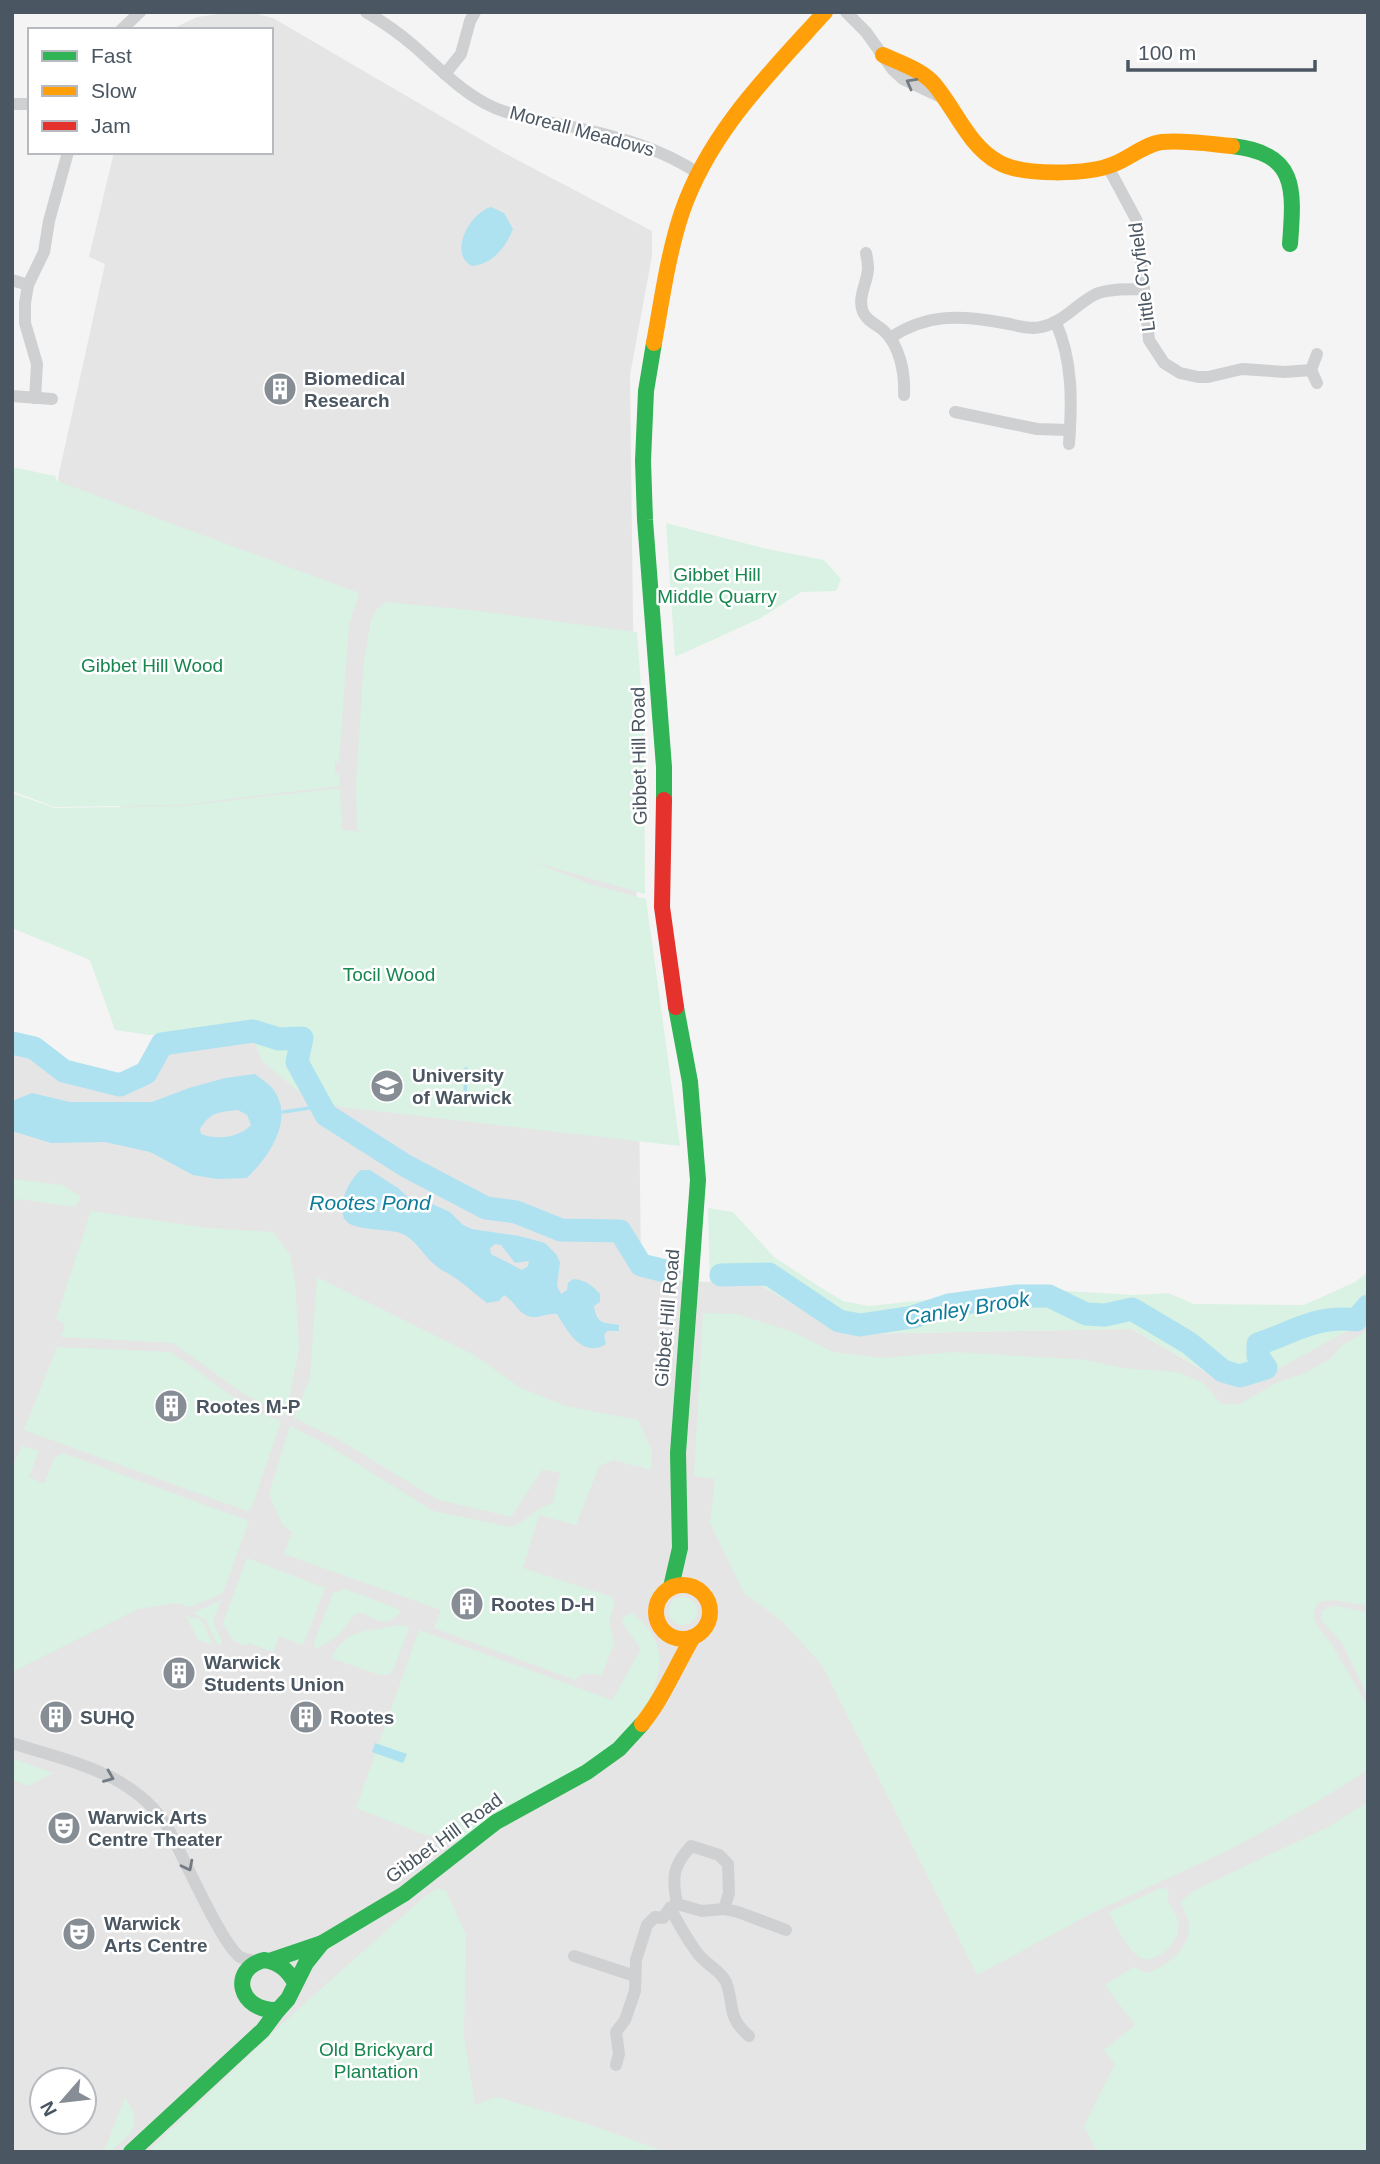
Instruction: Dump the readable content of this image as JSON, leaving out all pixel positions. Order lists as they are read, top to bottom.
{
  "streets": {
    "street": ["Moreall Meadows", "Little Cryfield", "Gibbet Hill Road"]
  },
  "crossings": [
    ["Moreall Meadows", "Gibbet Hill Road"]
  ],
  "water": ["Rootes Pond", "Canley Brook"],
  "parks": [
    "Gibbet Hill Middle Quarry",
    "Gibbet Hill Wood",
    "Tocil Wood",
    "Old Brickyard Plantation"
  ],
  "places": {
    "building": [
      "Biomedical Research",
      "Rootes M-P",
      "Rootes D-H",
      "Warwick Students Union",
      "SUHQ",
      "Rootes"
    ],
    "school or university": ["University of Warwick"],
    "theatre": ["Warwick Arts Centre Theater", "Warwick Arts Centre"]
  },
  "legend": ["Fast", "Slow", "Jam"],
  "scale_bar": "100 m",
  "north": "bottom left"
}
